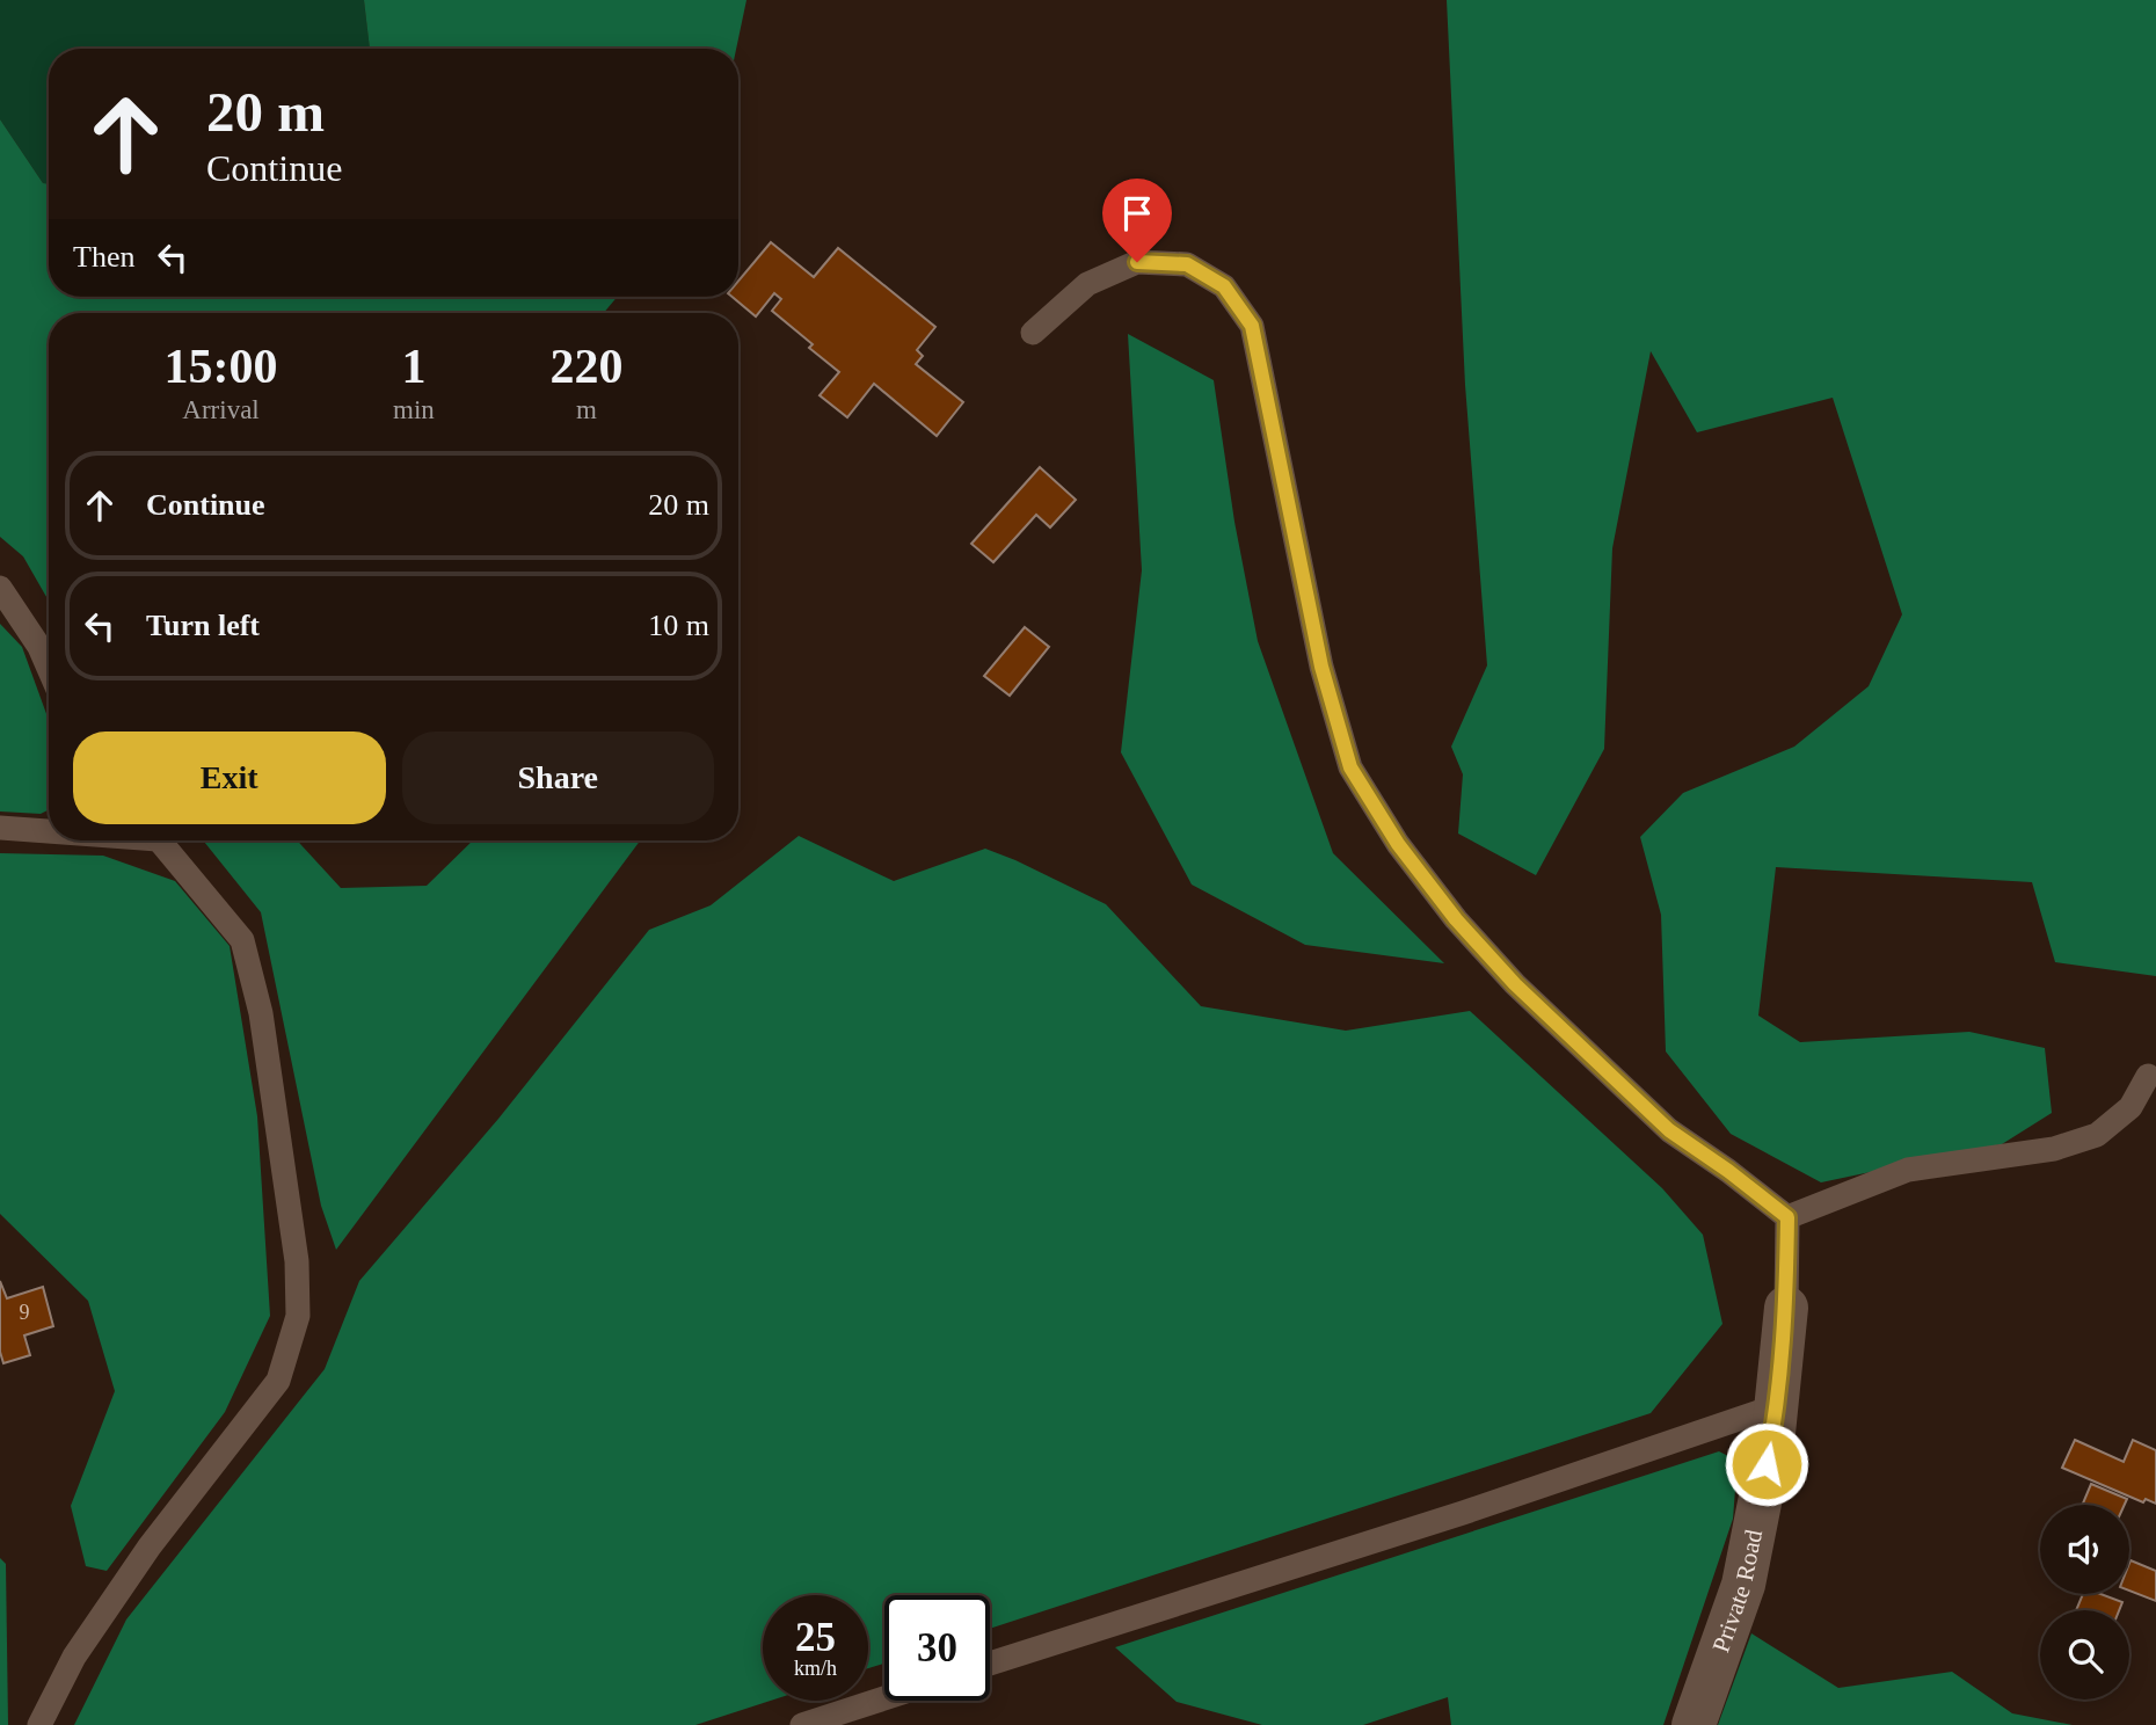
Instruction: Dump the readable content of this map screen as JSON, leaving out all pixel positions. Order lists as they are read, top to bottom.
{
  "streets": {
    "street": ["Private Road"]
  },
  "house_numbers": ["9"],
  "page": {
    "turn": ["20 m", "Continue"],
    "then": "Then",
    "eta": [
      "15:00",
      "Arrival",
      "1",
      "min",
      "220",
      "m"
    ],
    "list": [
      {
        "name": "Continue",
        "value": "20 m"
      },
      {
        "name": "Turn left",
        "value": "10 m"
      }
    ],
    "buttons": ["Exit", "Share"],
    "speed": "25 km/h",
    "limit": "30"
  }
}
